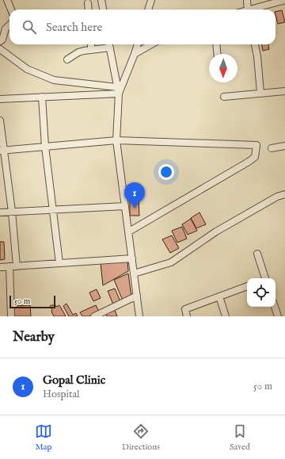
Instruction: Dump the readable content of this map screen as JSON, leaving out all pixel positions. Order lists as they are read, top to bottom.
{
  "scale_bar": "50 m",
  "north": "bottom",
  "page": {
    "search": "Search here",
    "pins": "1",
    "scale": "50 m",
    "heading": "Nearby",
    "list": [
      {
        "mark": "1",
        "name": "Gopal Clinic",
        "note": "Hospital",
        "value": "50 m"
      }
    ],
    "nav": ["Map", "Directions", "Saved"]
  }
}
